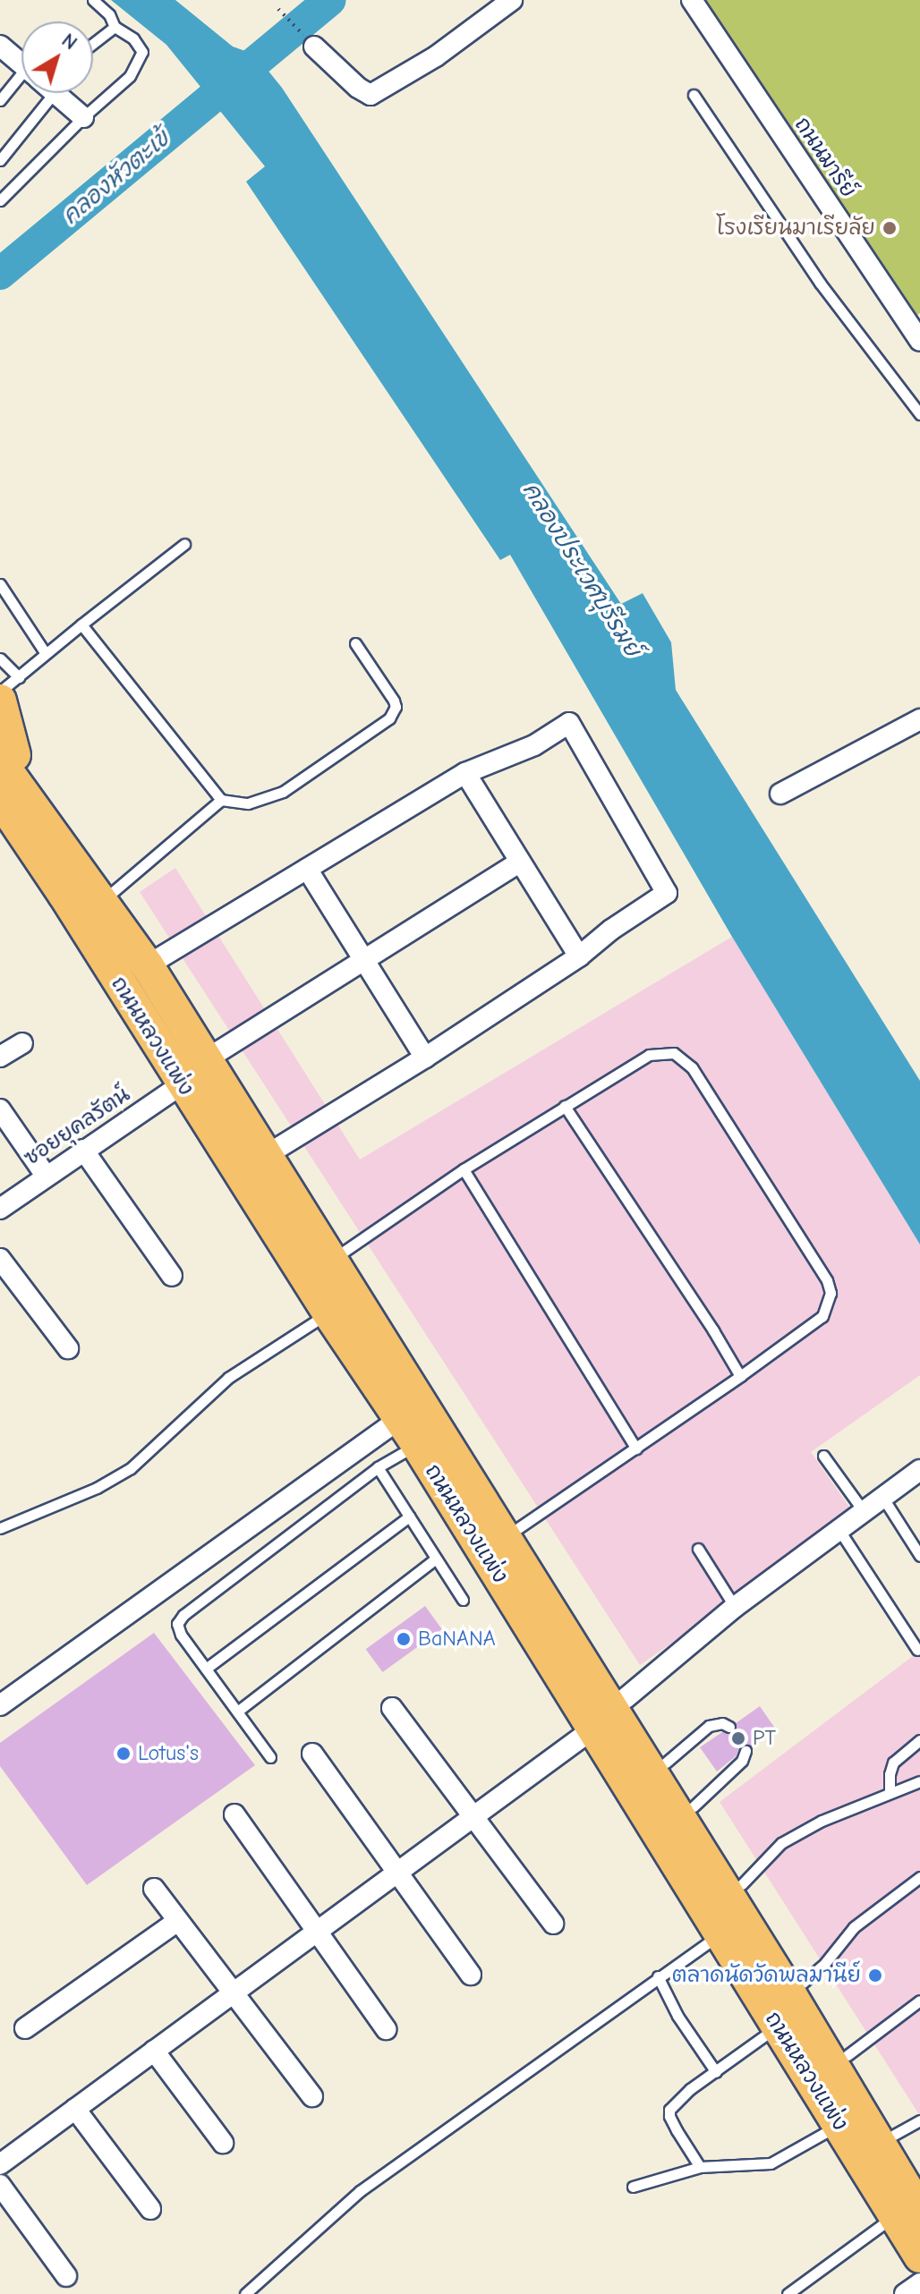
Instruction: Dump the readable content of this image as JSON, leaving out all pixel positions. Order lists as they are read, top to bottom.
{
  "streets": {
    "main road": ["ถนนหลวงแพ่ง"],
    "street": ["ถนนมารีย์", "ซอยยุคลรัตน์"]
  },
  "crossings": [
    ["ถนนหลวงแพ่ง", "ซอยยุคลรัตน์"]
  ],
  "water": ["คลองหัวตะเข้", "คลองประเวศบุรีรมย์"],
  "places": [
    "โรงเรียนมาเรียลัย",
    "BaNANA",
    "PT",
    "Lotus's",
    "ตลาดนัดวัดพลมานีย์"
  ],
  "north": "top right"
}
